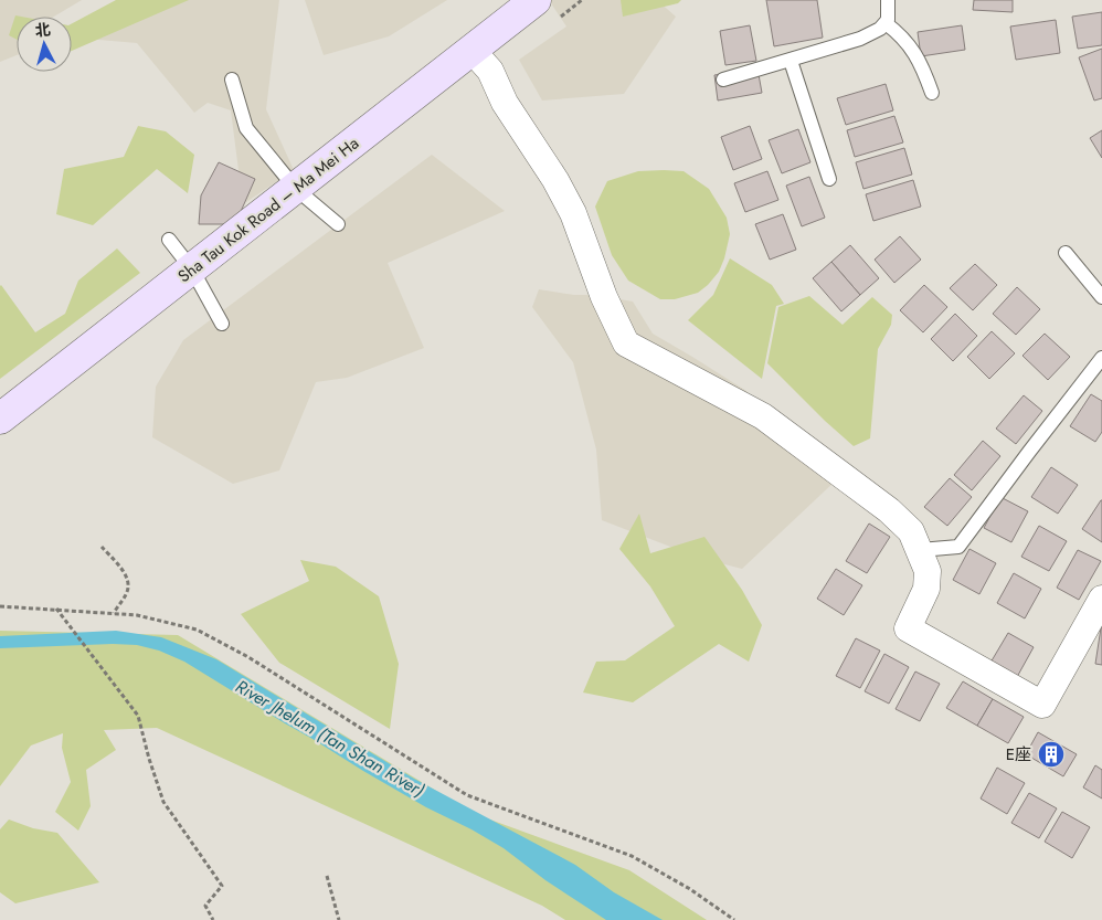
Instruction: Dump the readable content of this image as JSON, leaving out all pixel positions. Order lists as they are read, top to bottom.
{
  "streets": {
    "main road": ["Sha Tau Kok Road – Ma Mei Ha"]
  },
  "water": ["River Jhelum (Tan Shan River)"],
  "places": {
    "building": ["E座"]
  },
  "north": "top"
}
